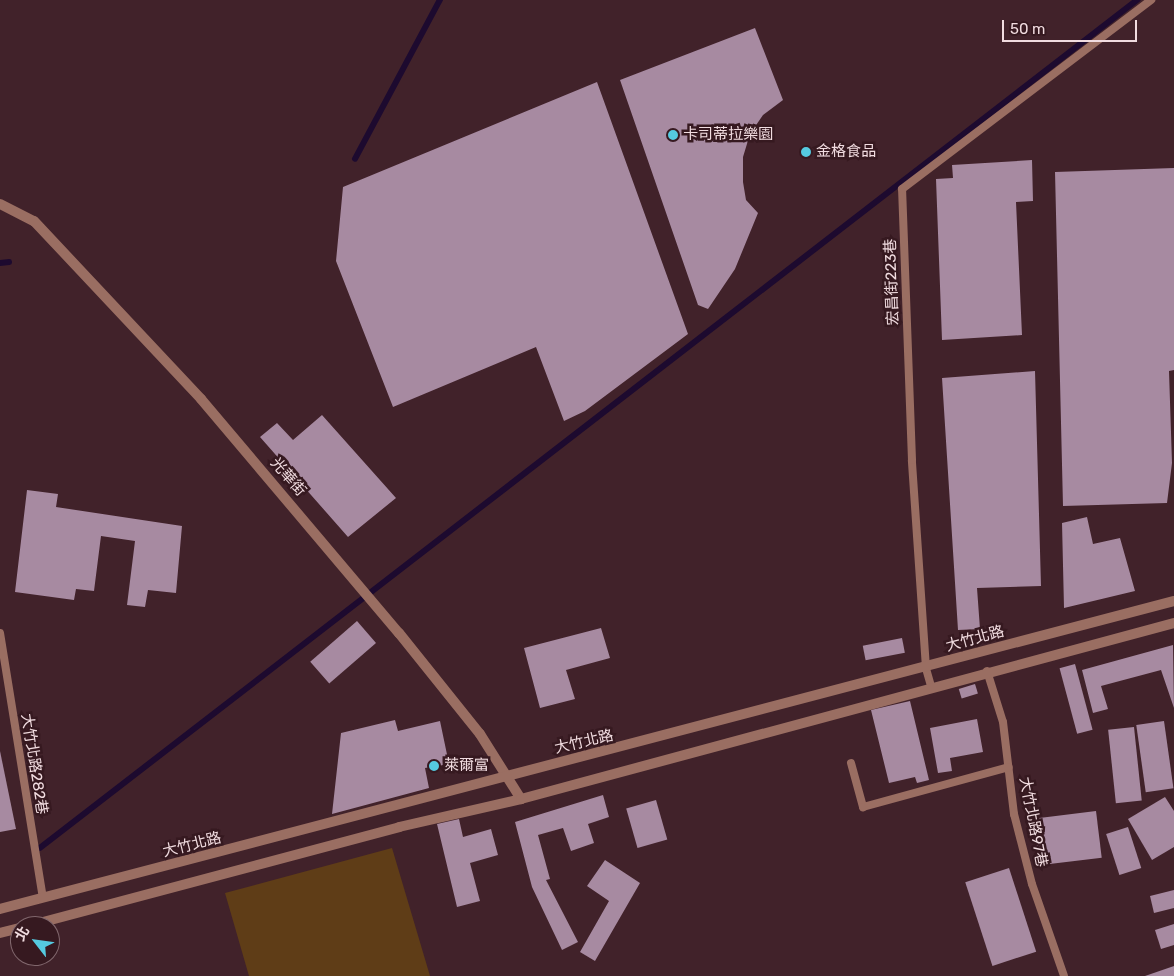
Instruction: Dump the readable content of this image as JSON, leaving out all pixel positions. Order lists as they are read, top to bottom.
{
  "streets": {
    "street": ["光華街", "大竹北路"],
    "lane": ["宏昌街223巷", "大竹北路282巷", "大竹北路97巷"]
  },
  "crossings": [
    ["宏昌街223巷", "大竹北路"],
    ["光華街", "大竹北路"],
    ["大竹北路", "大竹北路282巷"]
  ],
  "places": ["卡司蒂拉樂園", "金格食品", "萊爾富"],
  "scale_bar": "50 m",
  "north": "top left"
}
